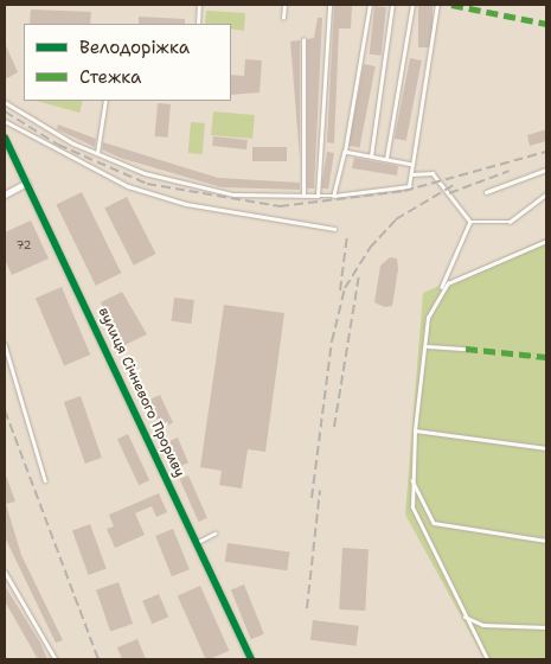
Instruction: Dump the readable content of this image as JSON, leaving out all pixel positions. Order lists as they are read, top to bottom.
{
  "streets": {
    "street": ["вулиця Січневого Прориву"]
  },
  "house_numbers": ["72"],
  "legend": ["Велодоріжка", "Стежка"]
}
